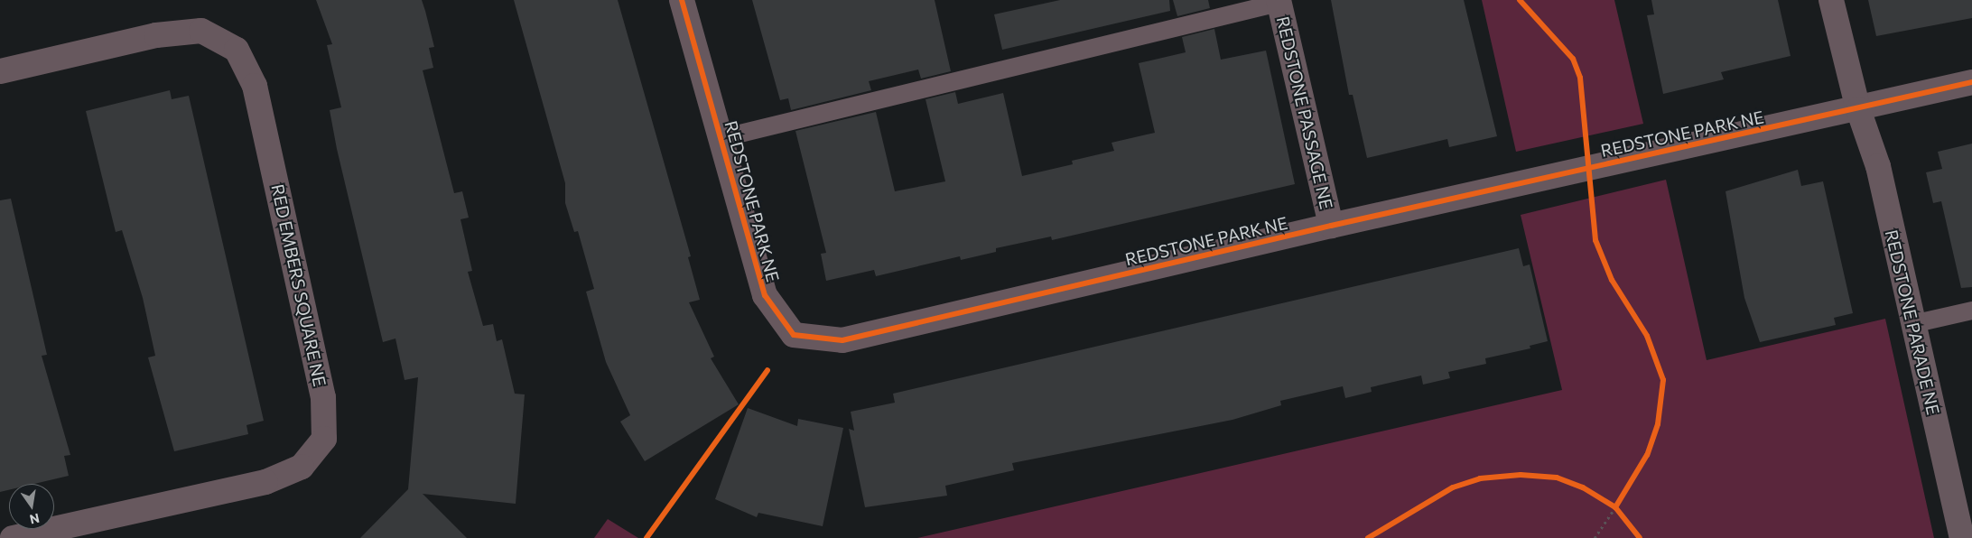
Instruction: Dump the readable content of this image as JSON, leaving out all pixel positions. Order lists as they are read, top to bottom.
{
  "streets": {
    "street": [
      "REDSTONE PASSAGE NE",
      "REDSTONE PARK NE",
      "RED EMBERS SQUARE NE",
      "REDSTONE PARADE NE"
    ]
  },
  "crossings": [
    ["REDSTONE PASSAGE NE", "REDSTONE PARK NE"],
    ["REDSTONE PARK NE", "REDSTONE PARADE NE"]
  ],
  "north": "bottom"
}
